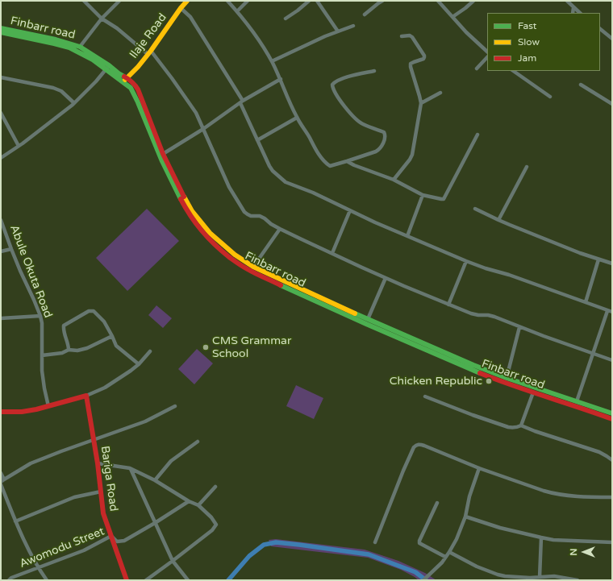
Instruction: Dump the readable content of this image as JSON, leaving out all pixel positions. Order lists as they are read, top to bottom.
{
  "streets": {
    "main road": ["Finbarr road", "Ilaje Road", "Bariga Road"],
    "street": ["Abule Okuta Road", "Awomodu Street"]
  },
  "crossings": [
    ["Finbarr road", "Ilaje Road"],
    ["Bariga Road", "Awomodu Street"]
  ],
  "places": ["CMS Grammar School", "Chicken Republic"],
  "legend": ["Fast", "Slow", "Jam"],
  "north": "left"
}
